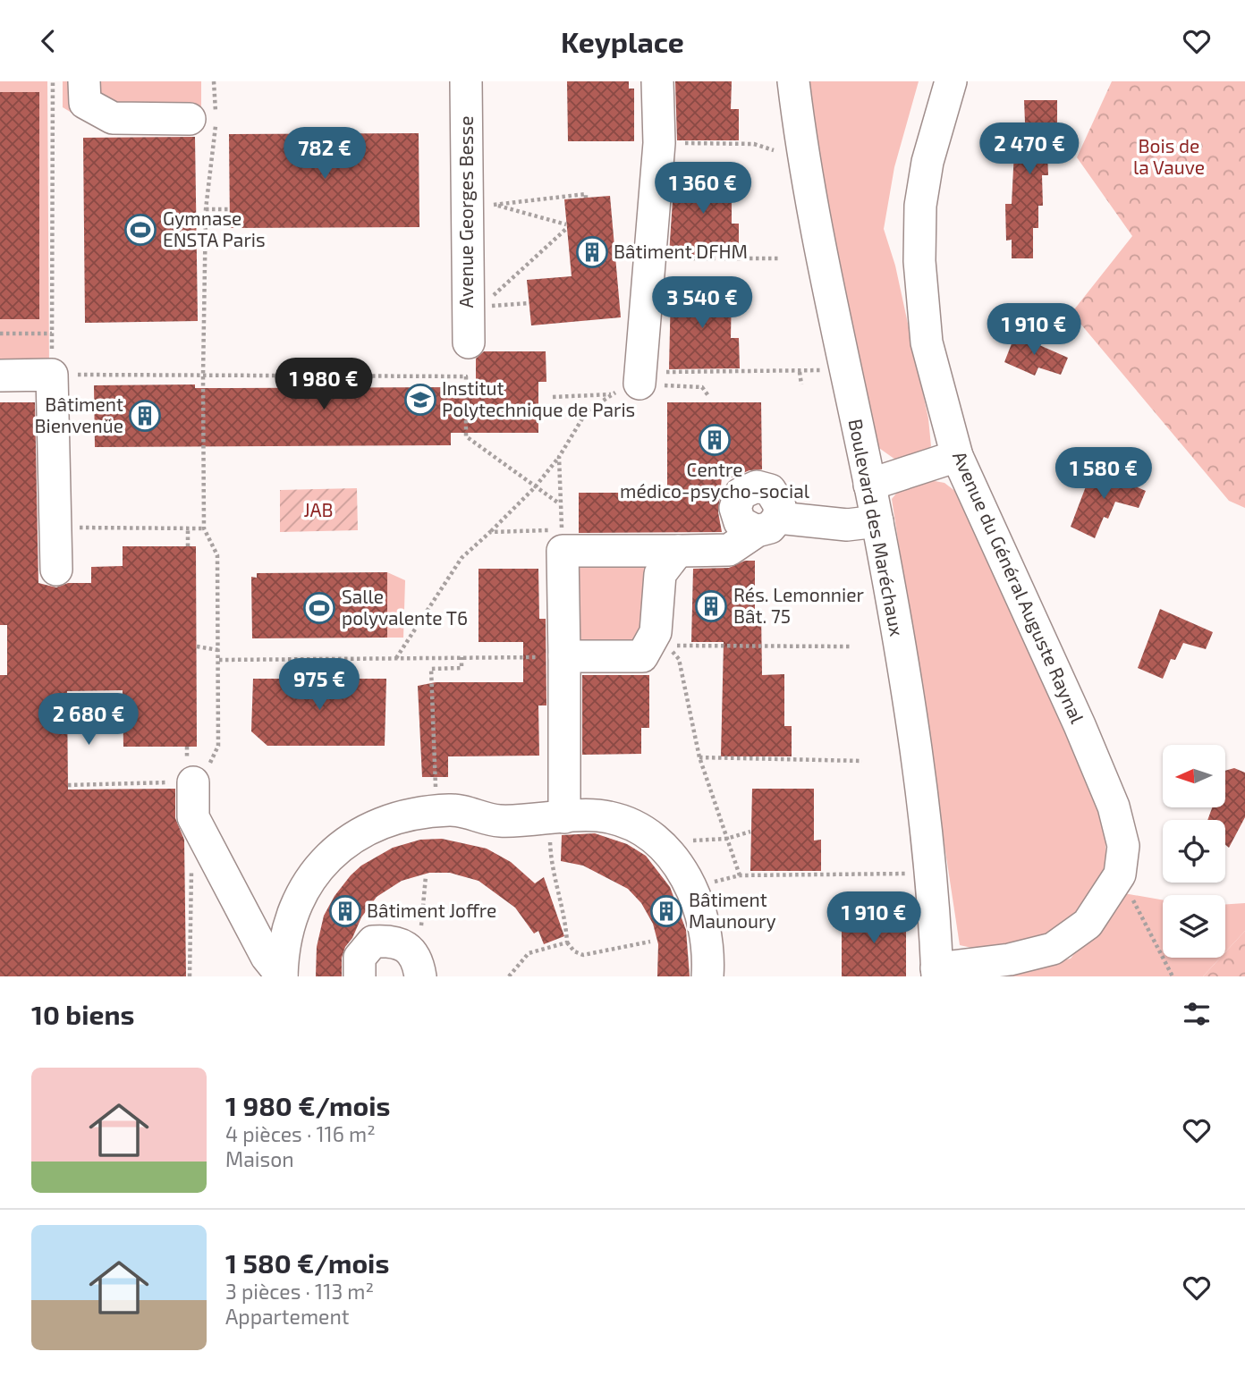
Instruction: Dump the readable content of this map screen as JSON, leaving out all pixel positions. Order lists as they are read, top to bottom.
{
  "streets": {
    "street": ["Avenue Georges Besse", "Boulevard des Maréchaux", "Avenue du Général Auguste Raynal"]
  },
  "crossings": [
    ["Boulevard des Maréchaux", "Avenue du Général Auguste Raynal"]
  ],
  "parks": ["Bois de la Vauve", "JAB"],
  "places": {
    "sports": ["Gymnase ENSTA Paris", "Salle polyvalente T6"],
    "building": [
      "Bâtiment DFHM",
      "Bâtiment Bienvenüe",
      "Centre médico-psycho-social",
      "Rés. Lemonnier Bât. 75",
      "Bâtiment Joffre",
      "Bâtiment Maunoury"
    ],
    "school or university": ["Institut Polytechnique de Paris"]
  },
  "north": "left",
  "page": {
    "header": "Keyplace",
    "price": [
      "2 470 €",
      "782 €",
      "1 360 €",
      "3 540 €",
      "1 910 €",
      "1 980 €",
      "1 580 €",
      "975 €",
      "2 680 €",
      "1 910 €"
    ],
    "heading": "10 biens",
    "list": [
      {
        "name": "1 980 €/mois",
        "note": "4 pièces · 116 m² · Maison"
      },
      {
        "name": "1 580 €/mois",
        "note": "3 pièces · 113 m² · Appartement"
      }
    ]
  }
}
